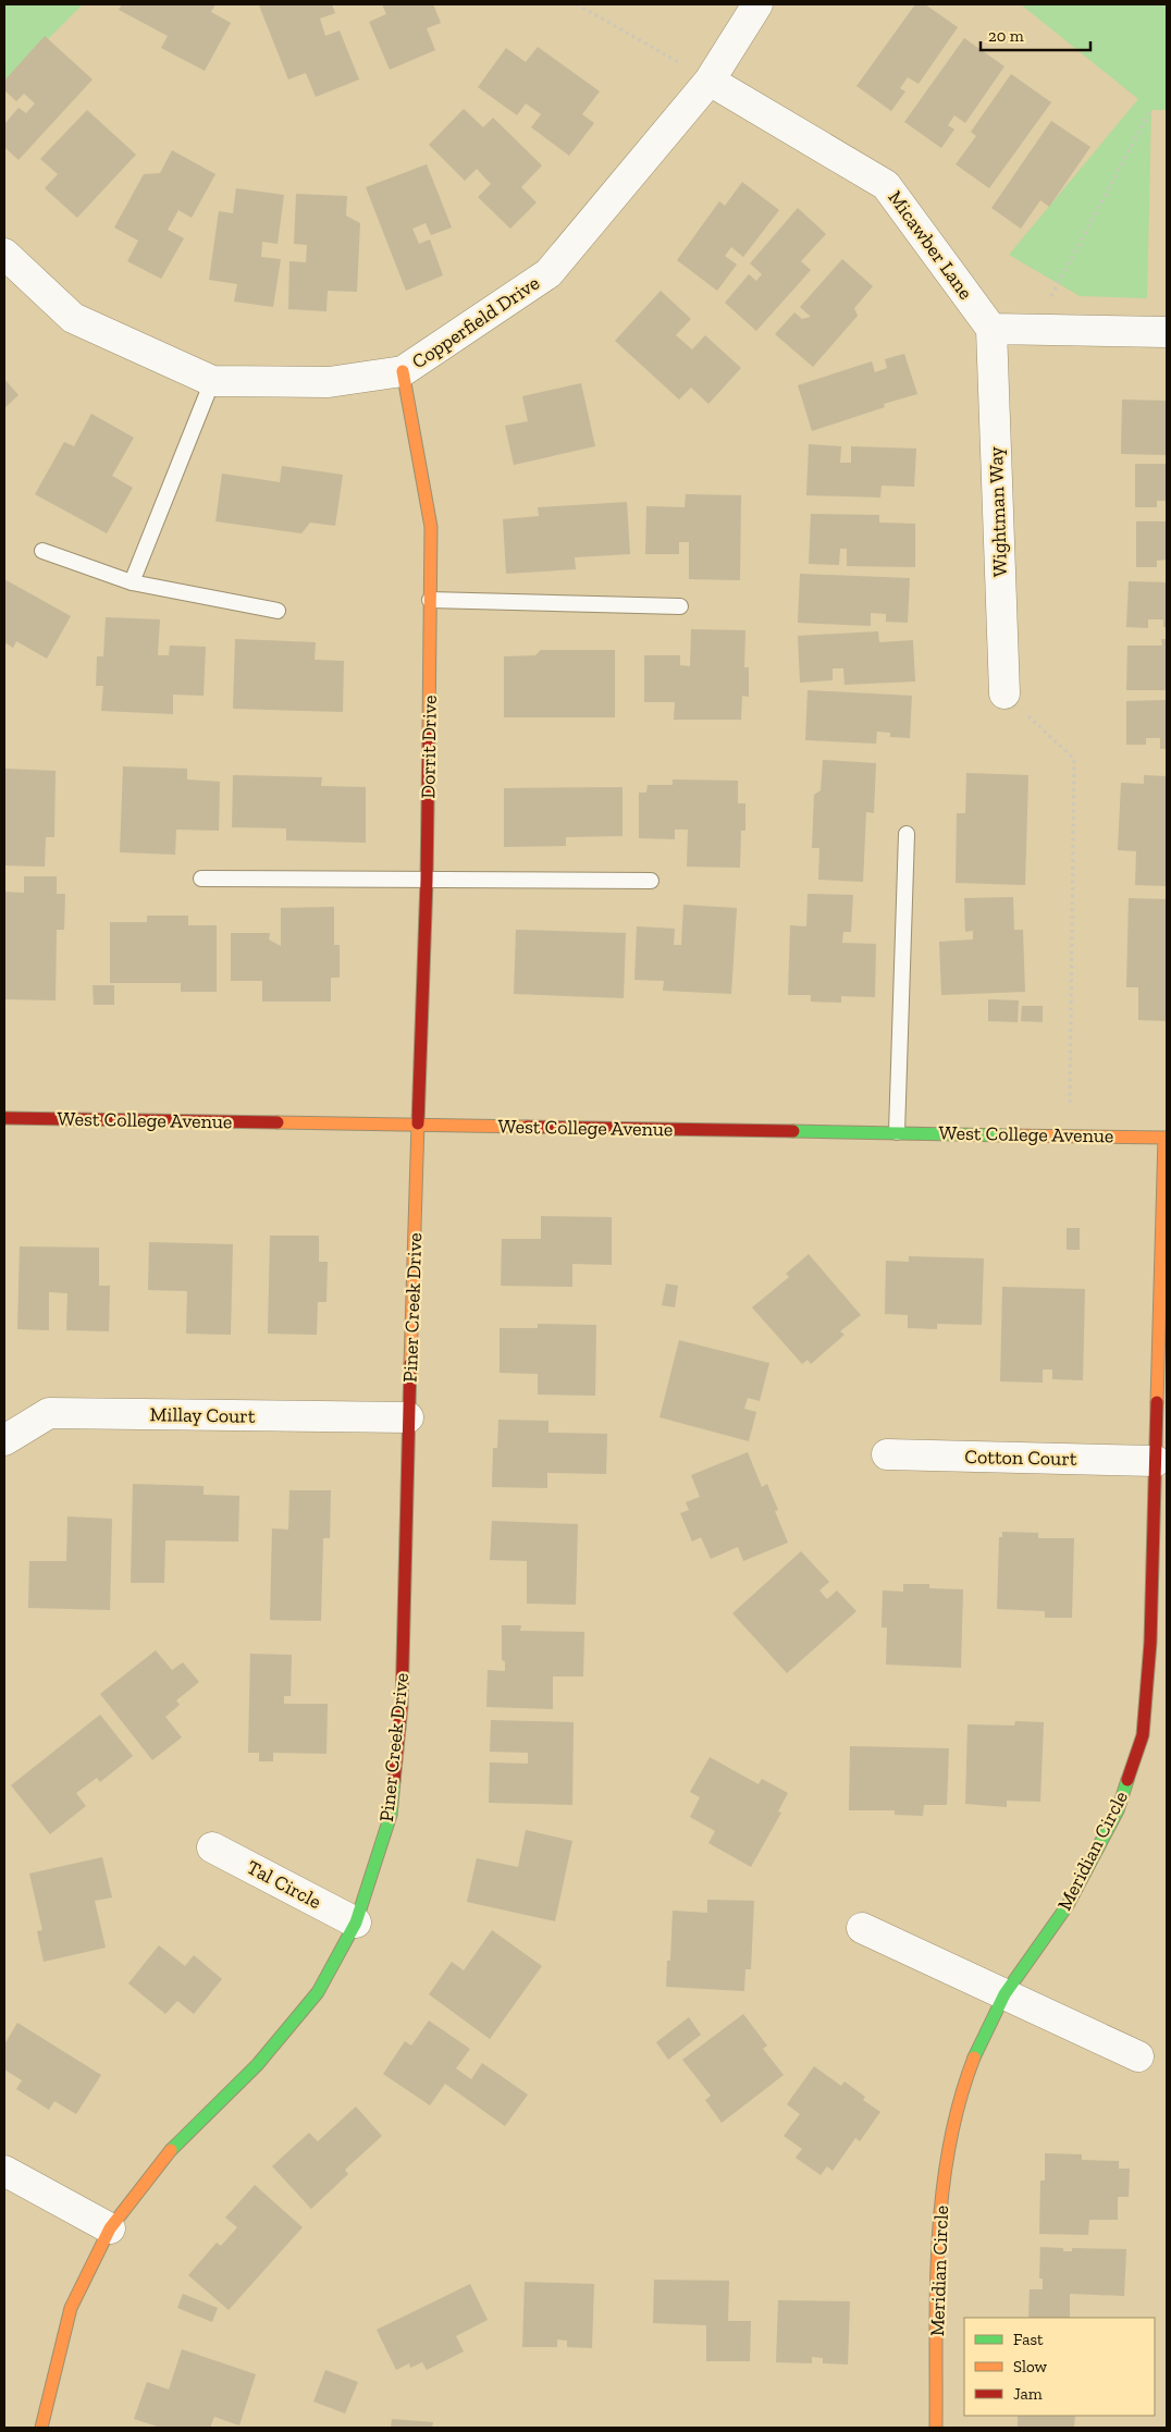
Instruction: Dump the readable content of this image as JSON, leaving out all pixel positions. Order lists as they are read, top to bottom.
{
  "streets": {
    "street": [
      "Micawber Lane",
      "Copperfield Drive",
      "Wightman Way",
      "Dorrit Drive",
      "West College Avenue",
      "Piner Creek Drive",
      "Millay Court",
      "Cotton Court",
      "Meridian Circle",
      "Tal Circle"
    ]
  },
  "crossings": [
    ["Micawber Lane", "Copperfield Drive"],
    ["Micawber Lane", "Wightman Way"],
    ["Copperfield Drive", "Dorrit Drive"],
    ["Dorrit Drive", "West College Avenue"],
    ["Dorrit Drive", "Piner Creek Drive"],
    ["West College Avenue", "Piner Creek Drive"],
    ["West College Avenue", "Meridian Circle"],
    ["Piner Creek Drive", "Millay Court"],
    ["Piner Creek Drive", "Tal Circle"],
    ["Cotton Court", "Meridian Circle"]
  ],
  "legend": ["Fast", "Slow", "Jam"],
  "scale_bar": "20 m"
}
